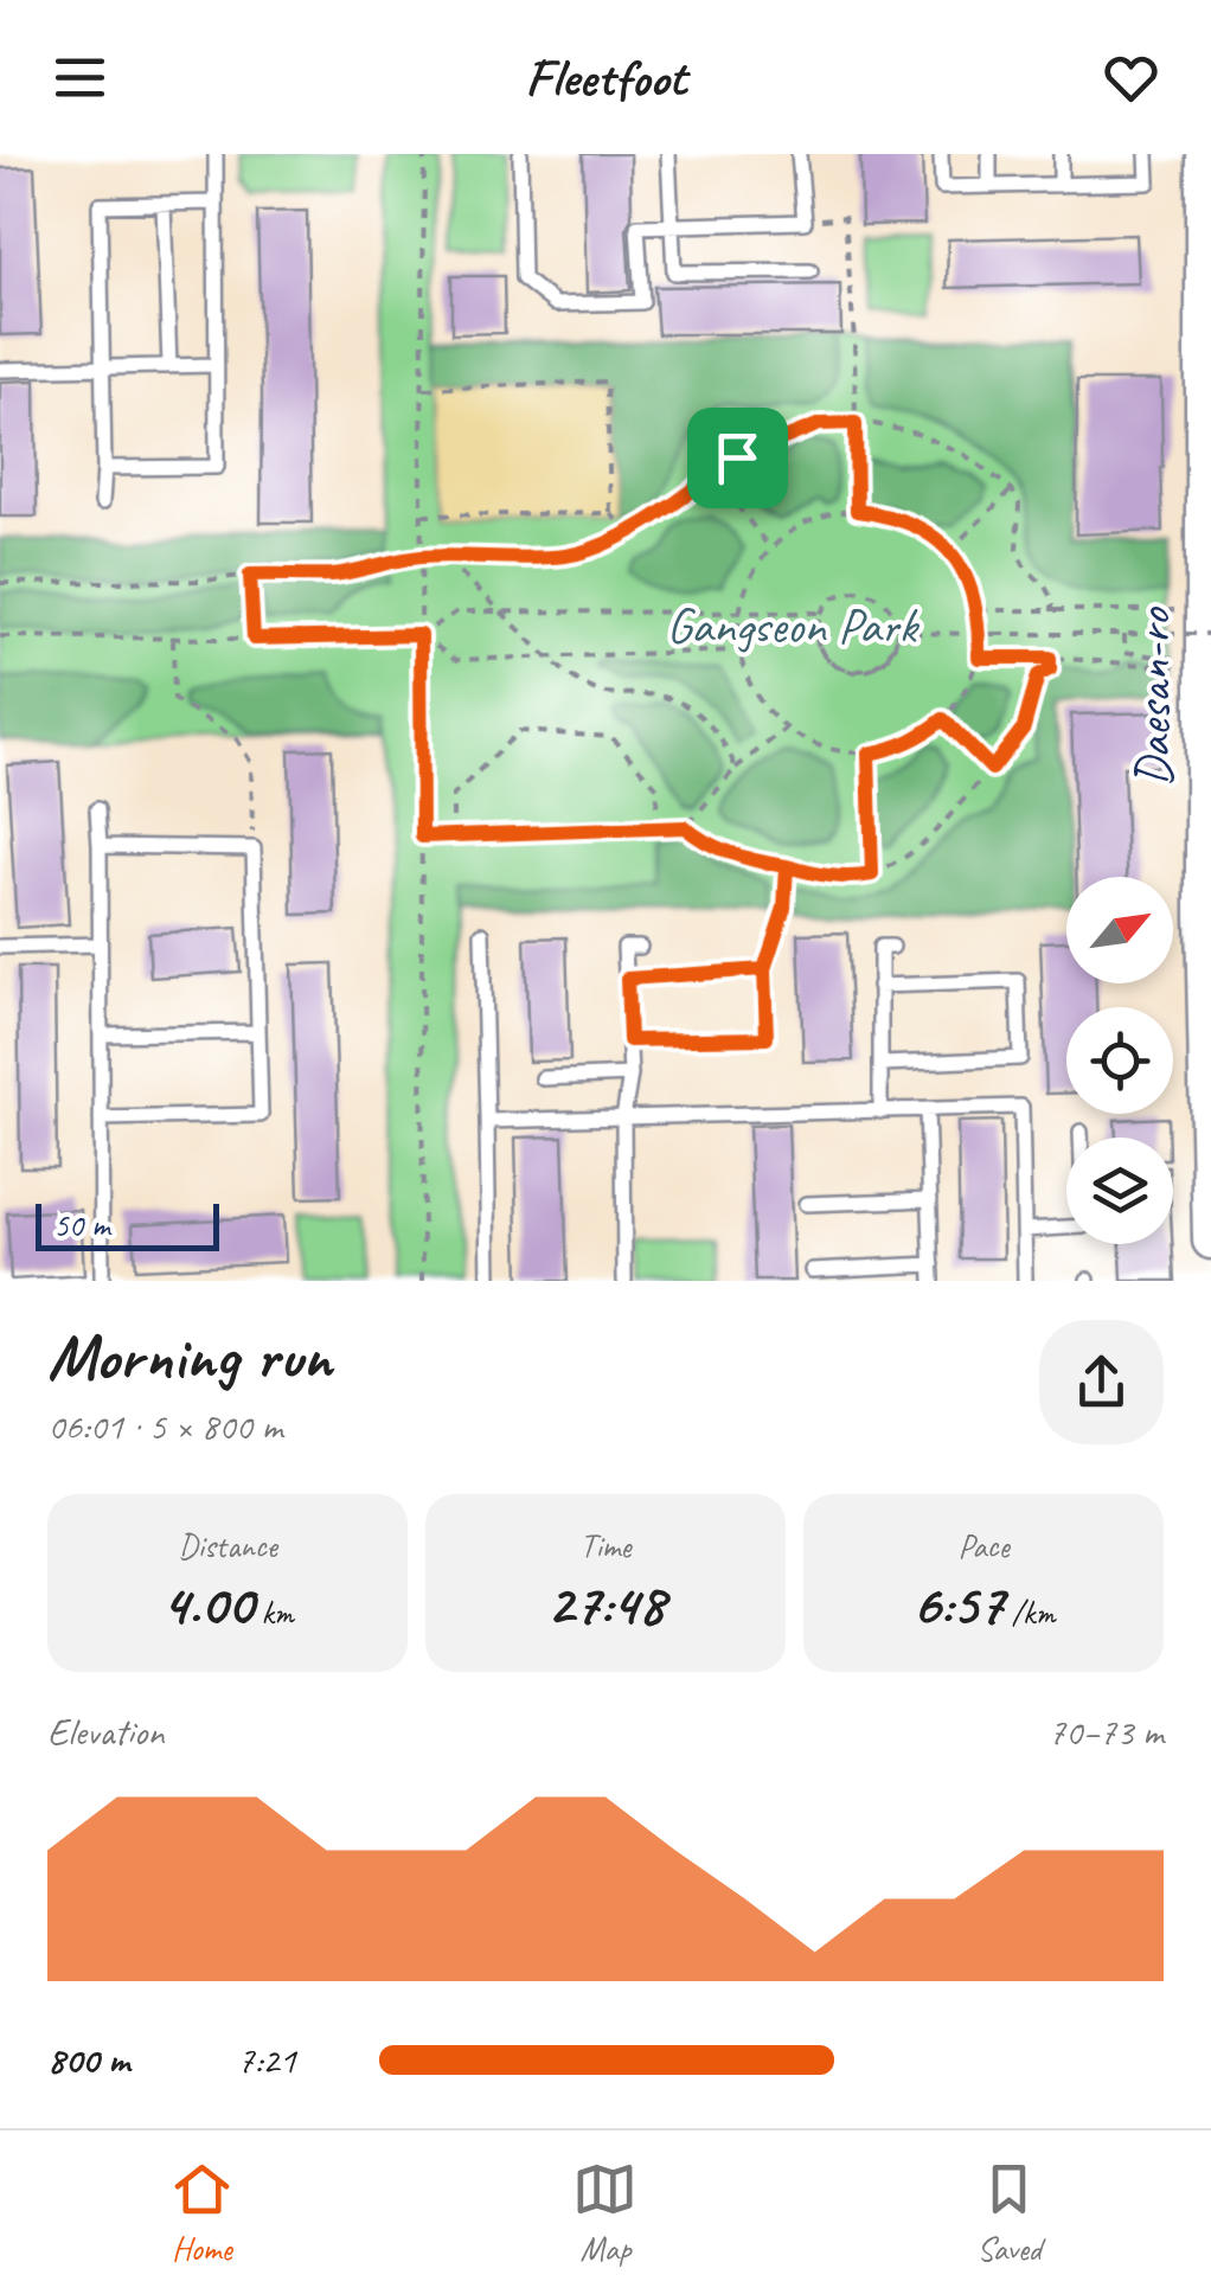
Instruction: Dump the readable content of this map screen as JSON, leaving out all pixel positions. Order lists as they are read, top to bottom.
{
  "streets": {
    "main road": ["Daesan-ro"]
  },
  "parks": ["Gangseon Park"],
  "scale_bar": "50 m",
  "north": "top right",
  "page": {
    "header": "Fleetfoot",
    "scale": "50 m",
    "heading": ["Morning run", "06:01 · 5 × 800 m"],
    "stats": [
      ["Distance", "4.00 km"],
      ["Time", "27:48"],
      ["Pace", "6:57 /km"]
    ],
    "chart": ["Elevation", "70–73 m"],
    "list": [
      {
        "name": "800 m",
        "note": "7:21"
      }
    ],
    "tabs": ["Home", "Map", "Saved"]
  }
}
